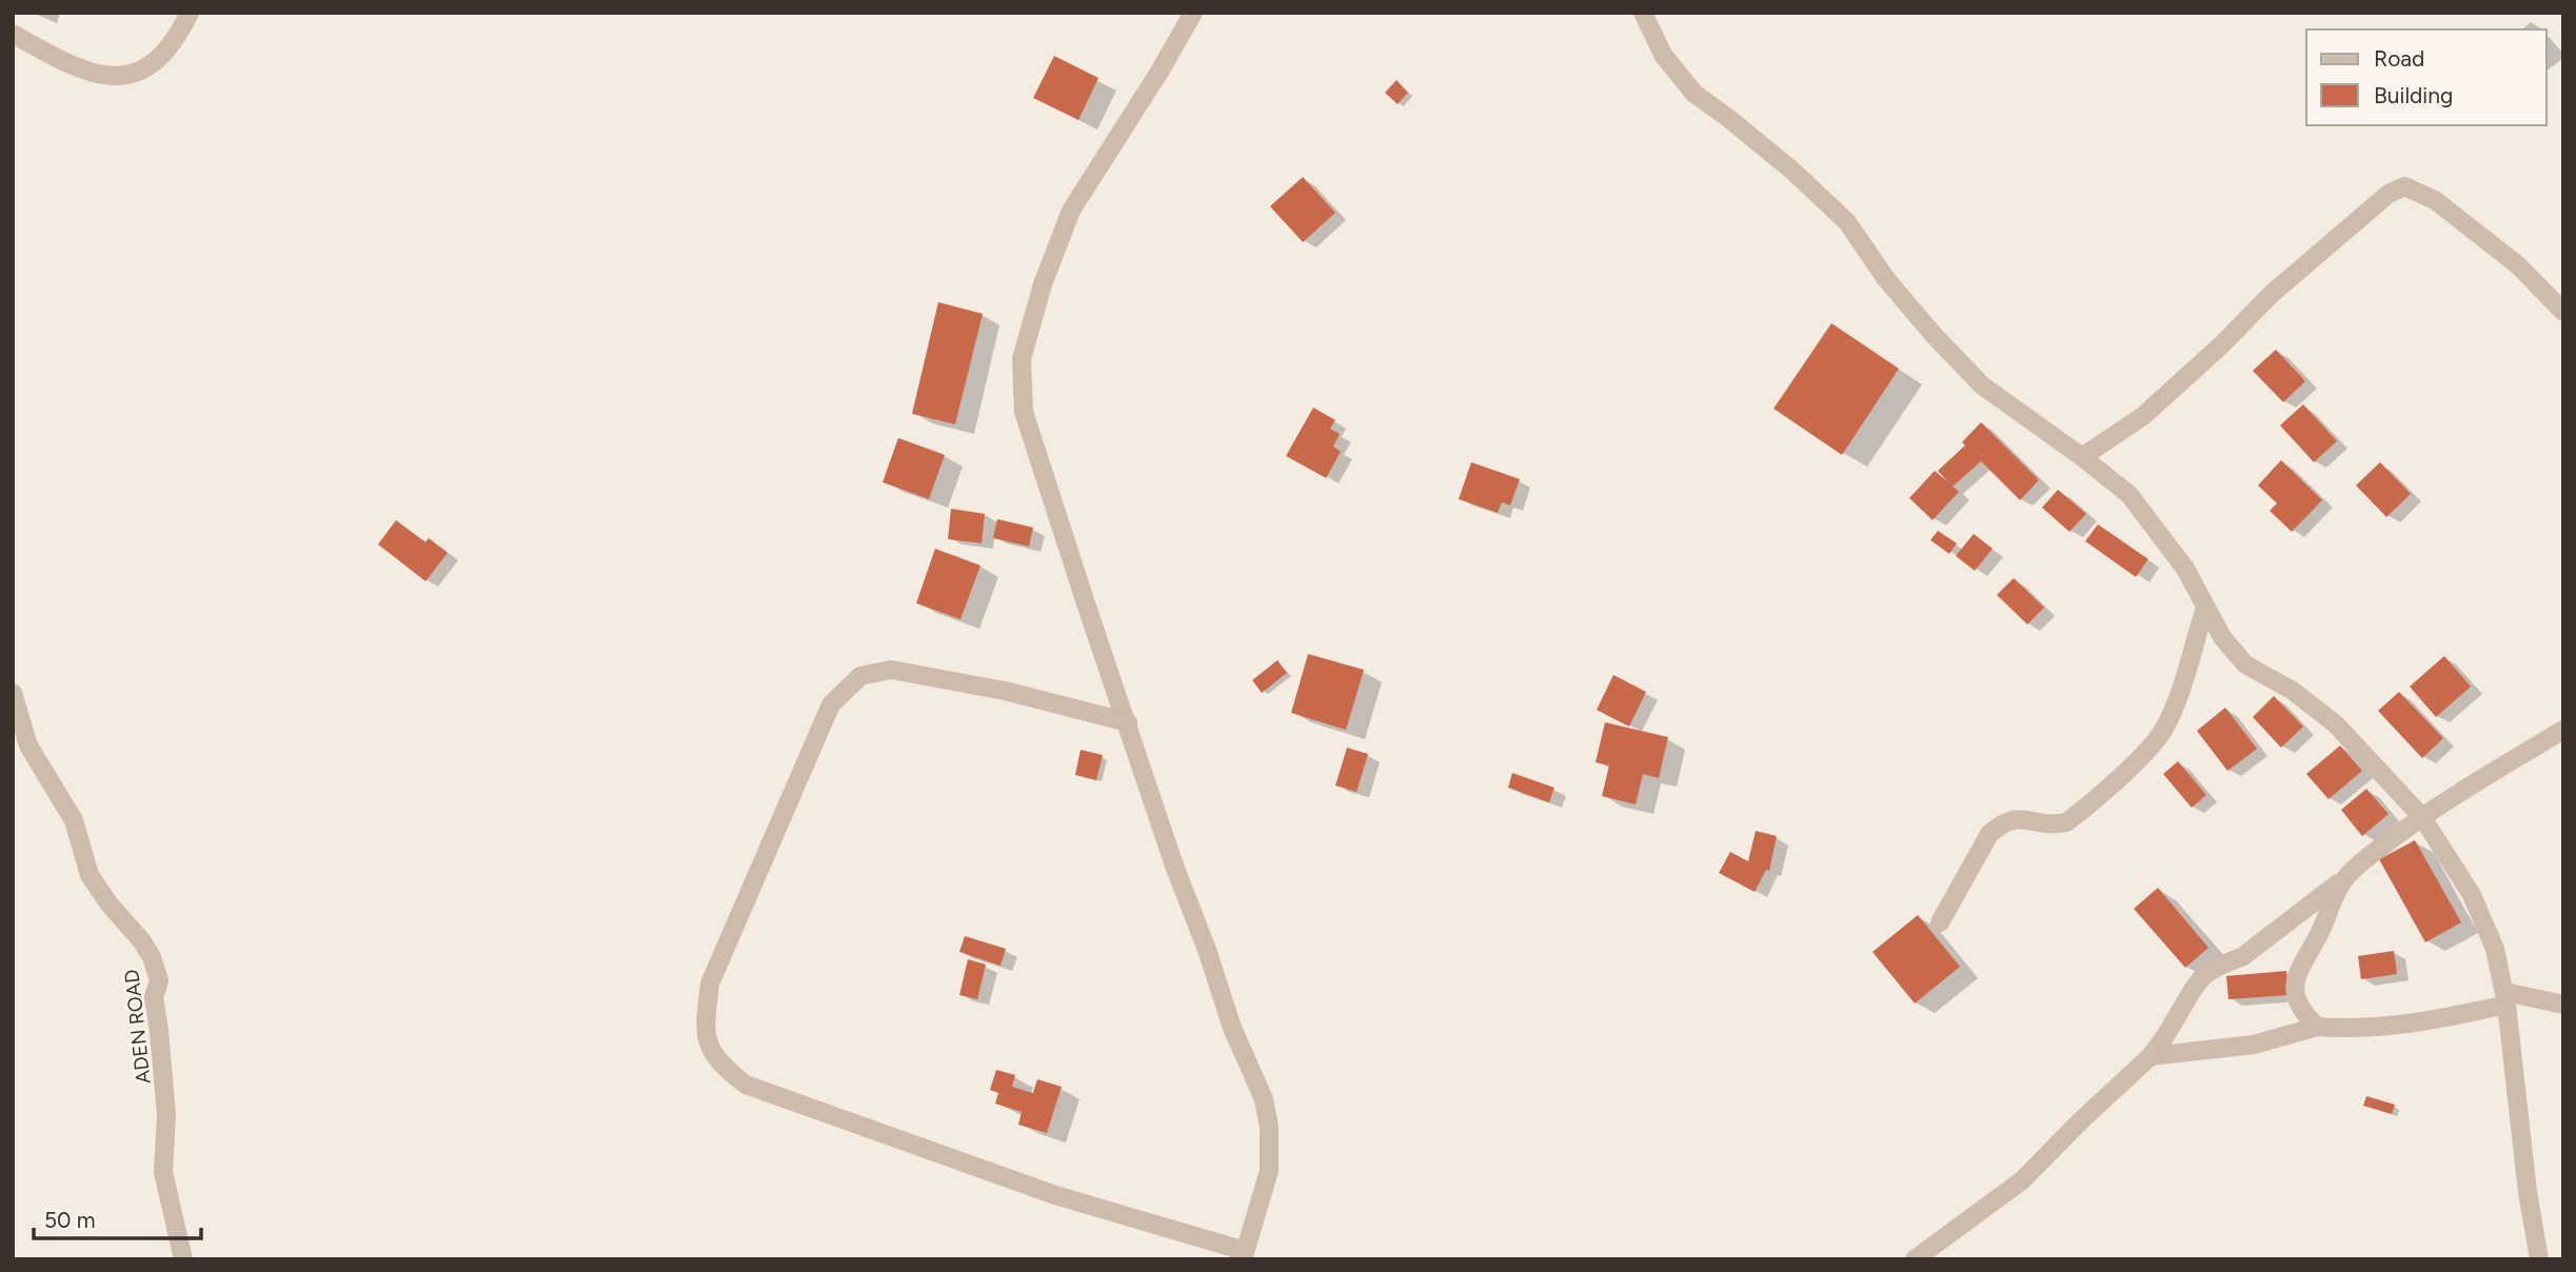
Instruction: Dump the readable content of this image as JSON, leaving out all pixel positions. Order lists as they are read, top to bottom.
{
  "streets": {
    "street": ["ADEN ROAD"]
  },
  "legend": ["Road", "Building"],
  "scale_bar": "50 m"
}
